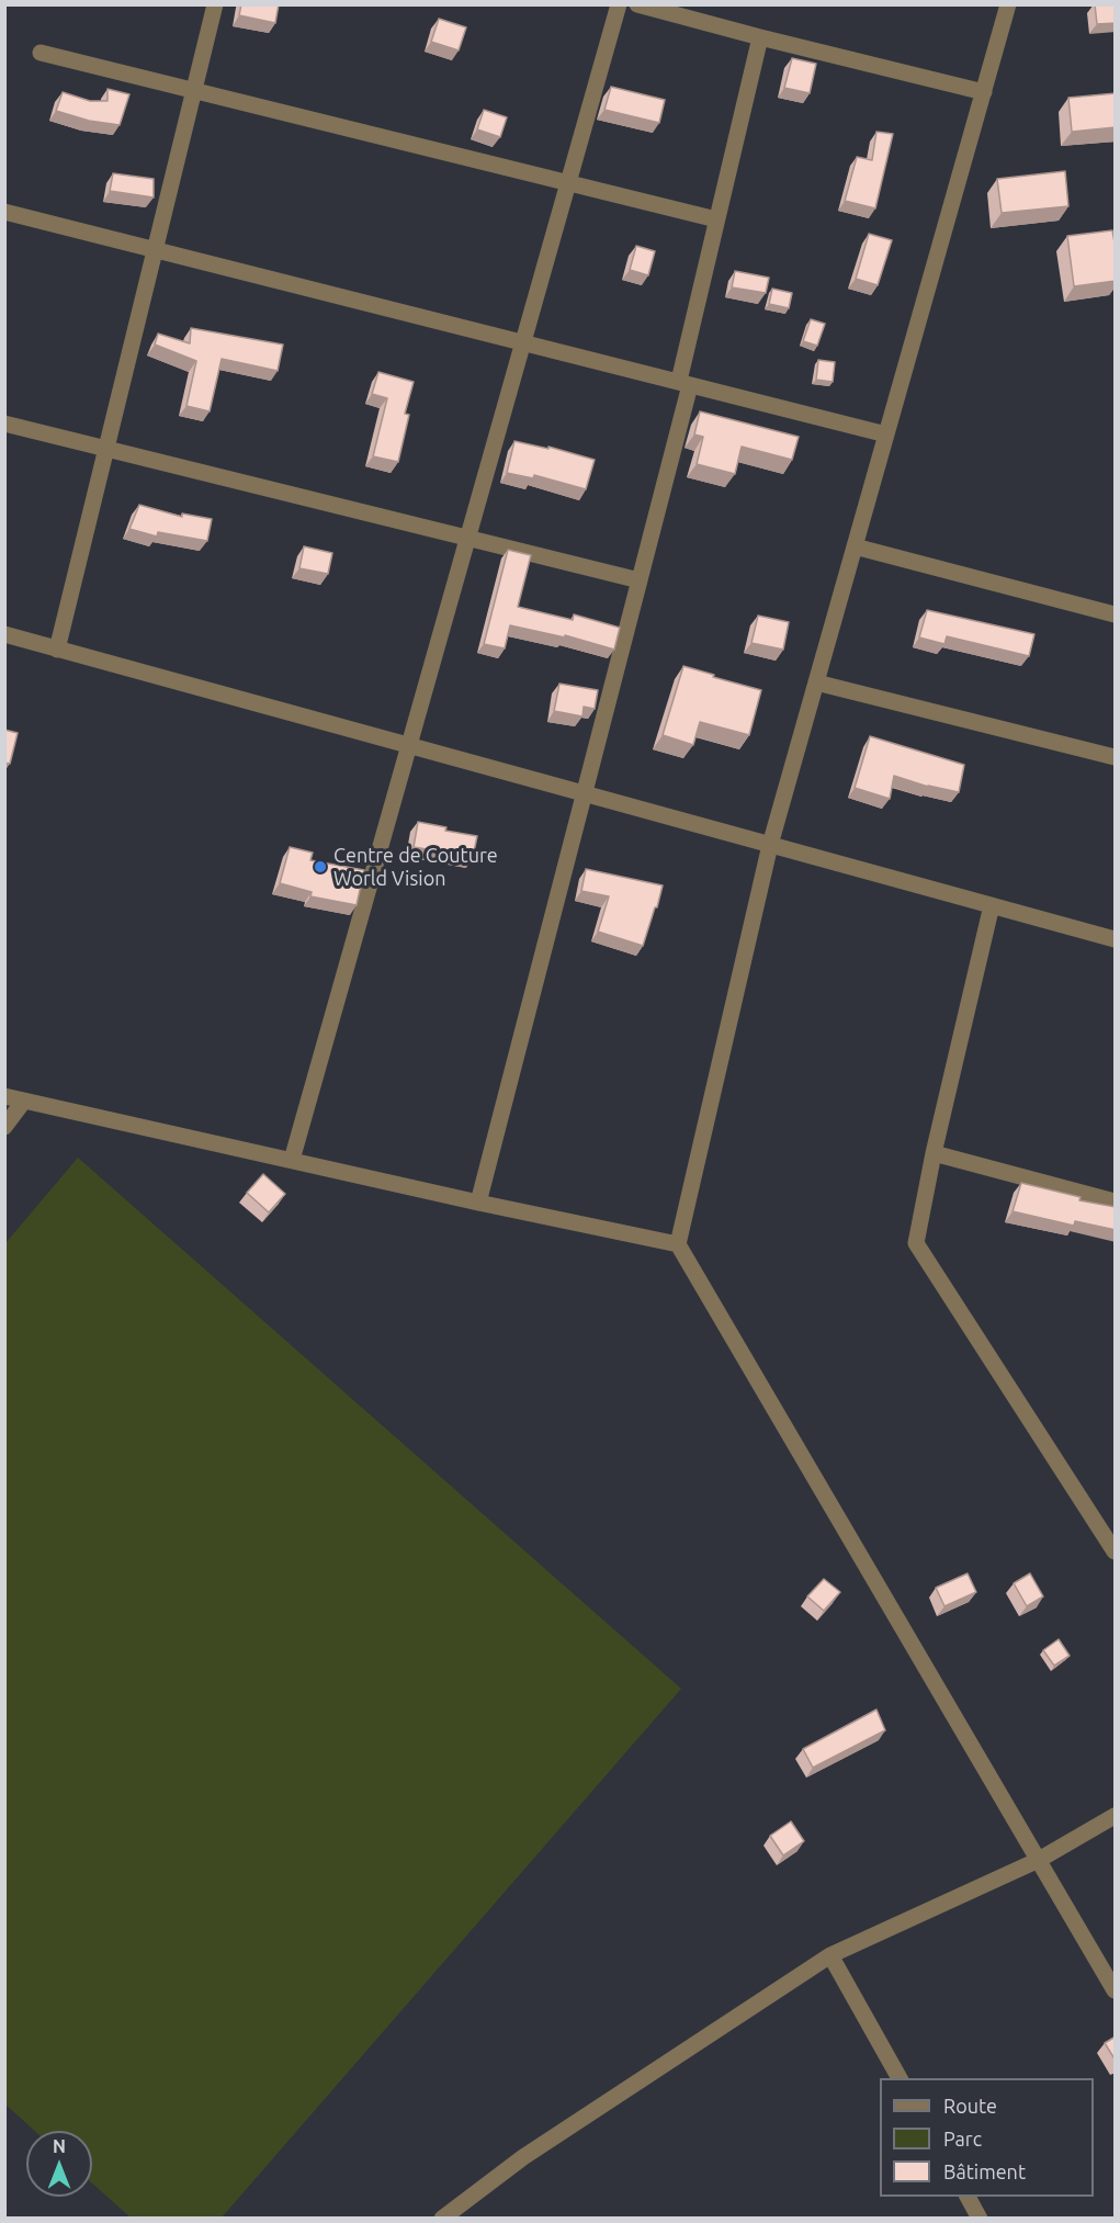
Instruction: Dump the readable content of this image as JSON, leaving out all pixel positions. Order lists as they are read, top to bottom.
{
  "places": ["Centre de Couture World Vision"],
  "legend": ["Route", "Parc", "Bâtiment"],
  "north": "top"
}
